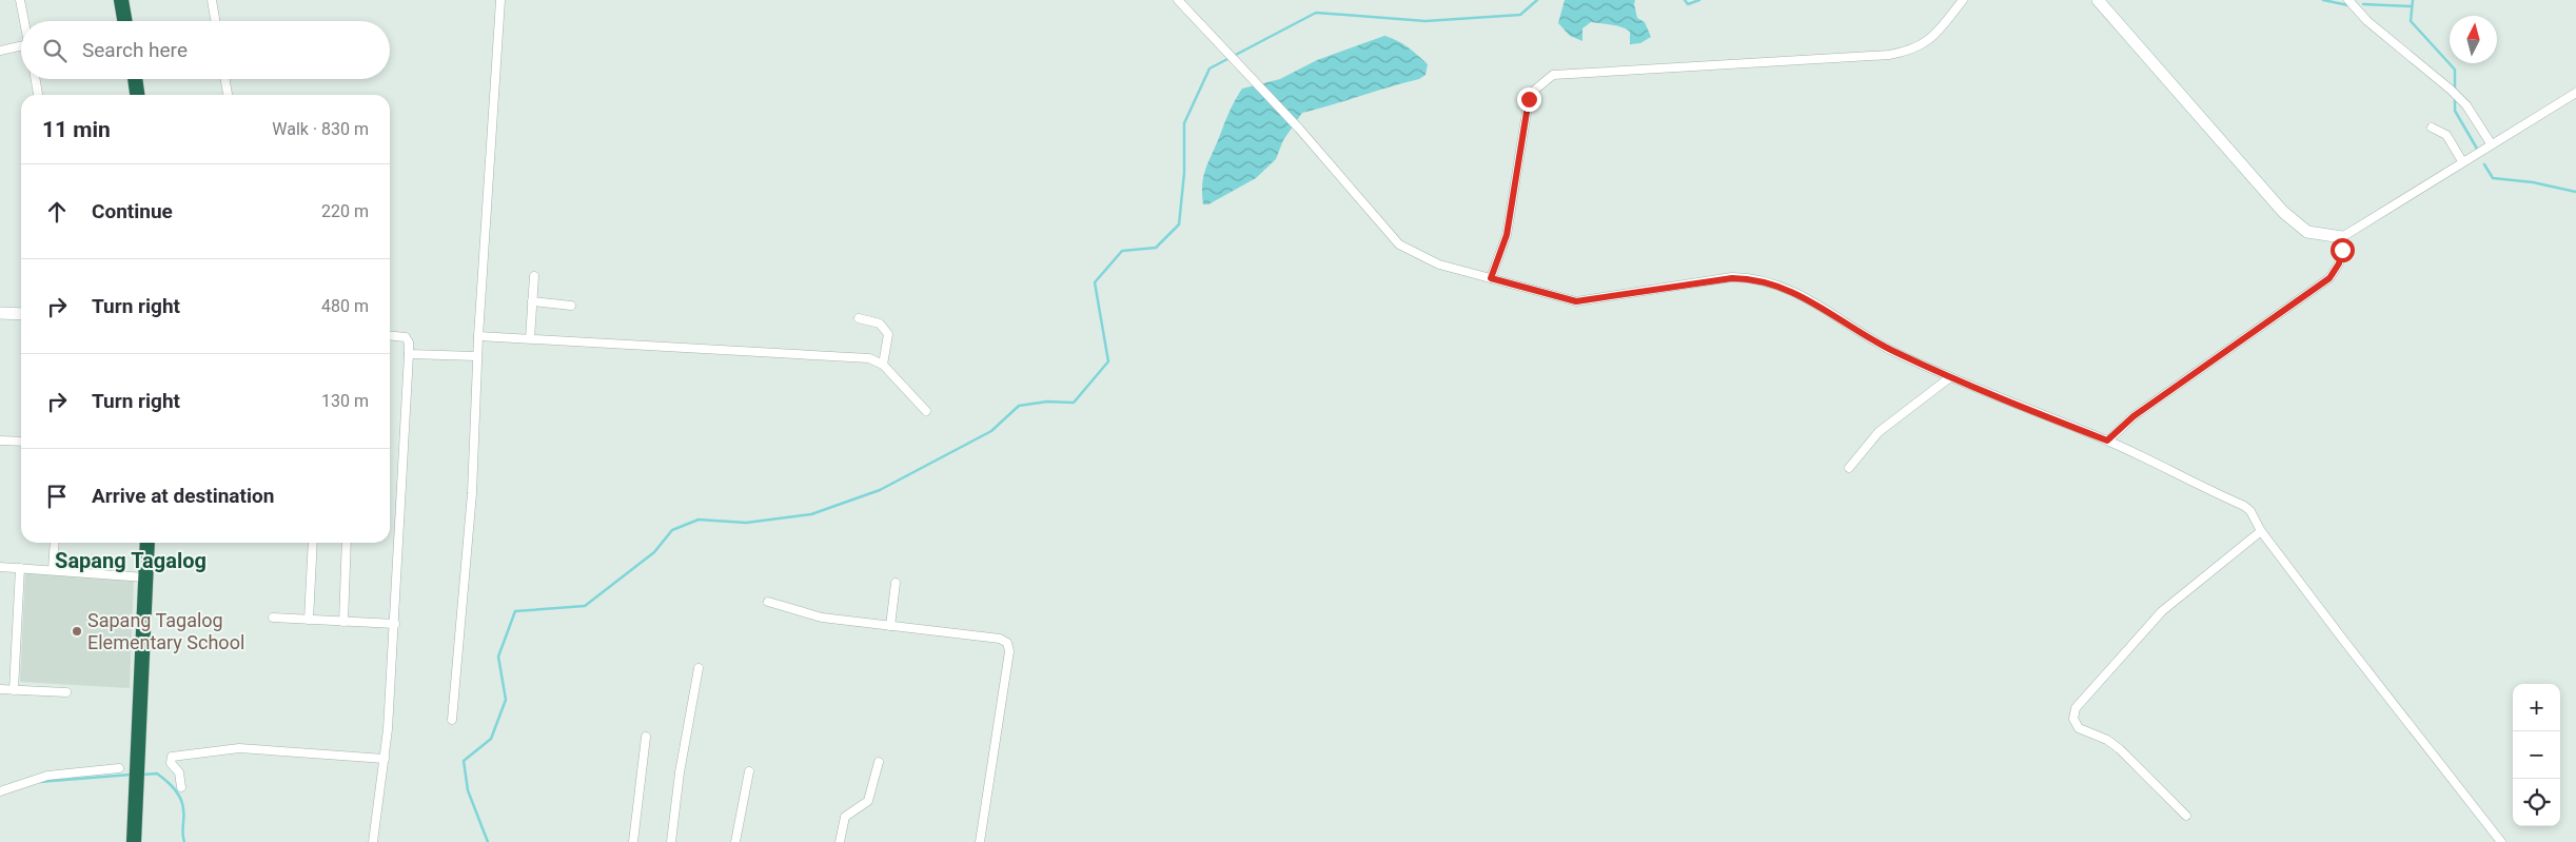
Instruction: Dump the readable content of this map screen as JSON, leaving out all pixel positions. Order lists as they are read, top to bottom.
{
  "districts": ["Sapang Tagalog"],
  "places": ["Sapang Tagalog Elementary School"],
  "north": "top",
  "page": {
    "search": "Search here",
    "heading": ["11 min", "Walk · 830 m"],
    "list": [
      ["Continue", "220 m"],
      ["Turn right", "480 m"],
      ["Turn right", "130 m"],
      "Arrive at destination"
    ],
    "map_buttons": ["+", "−"]
  }
}
